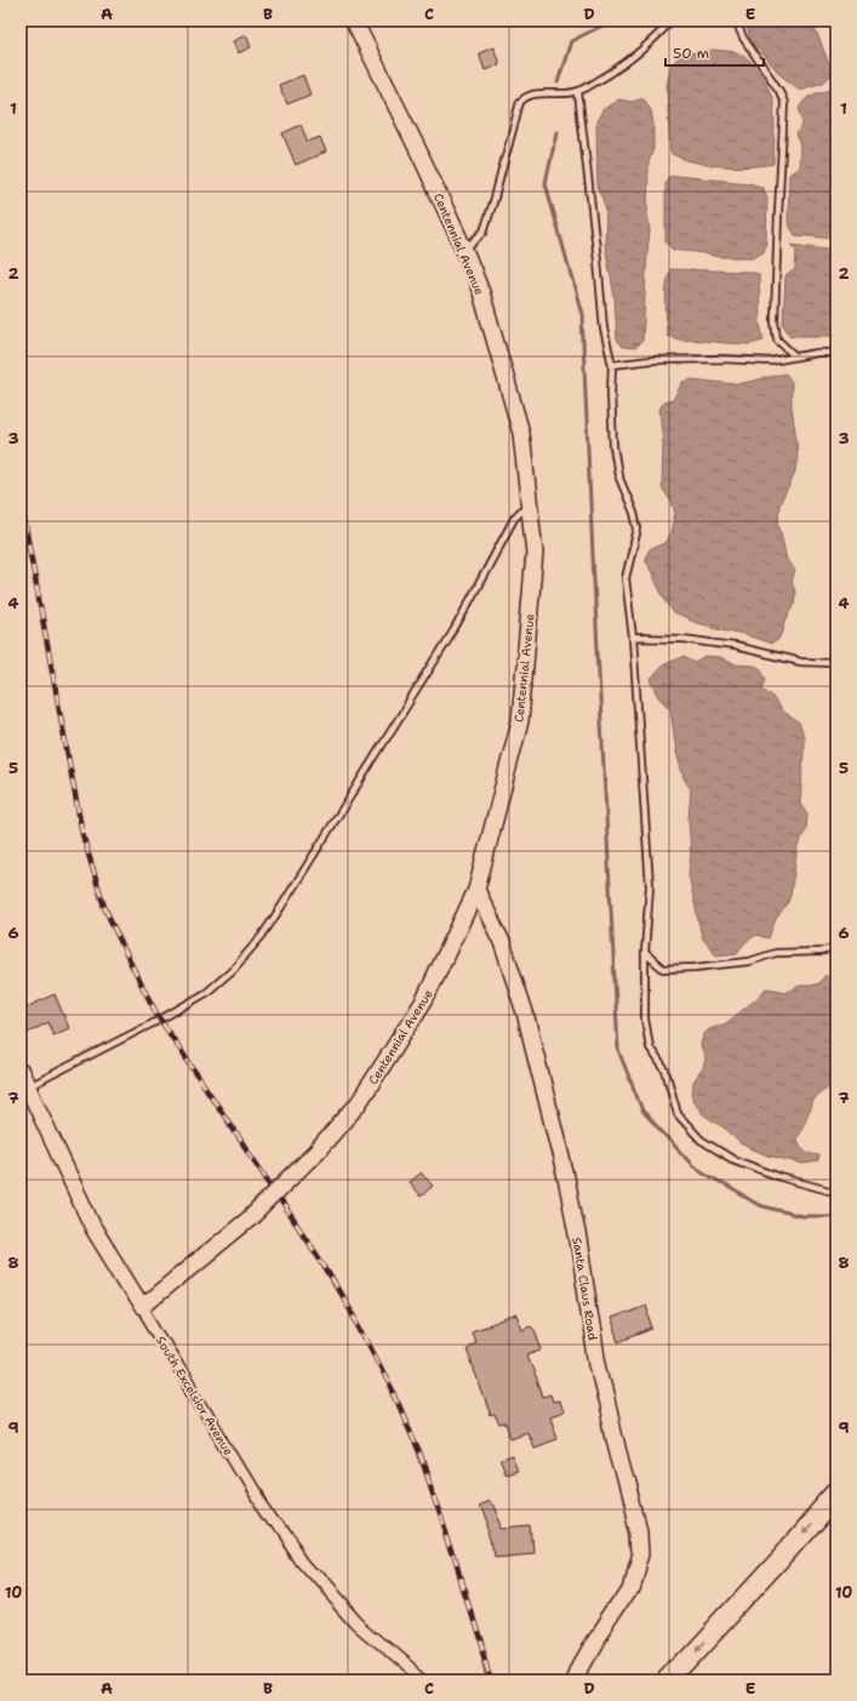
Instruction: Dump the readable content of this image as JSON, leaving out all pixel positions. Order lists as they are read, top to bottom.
{
  "streets": {
    "street": ["Centennial Avenue", "Santa Claus Road", "South Excelsior Avenue"]
  },
  "crossings": [
    ["Centennial Avenue", "Santa Claus Road"],
    ["Centennial Avenue", "South Excelsior Avenue"]
  ],
  "scale_bar": "50 m",
  "grid": {
    "columns": [
      "A",
      "B",
      "C",
      "D",
      "E"
    ],
    "rows": [
      "1",
      "2",
      "3",
      "4",
      "5",
      "6",
      "7",
      "8",
      "9",
      "10"
    ]
  }
}
